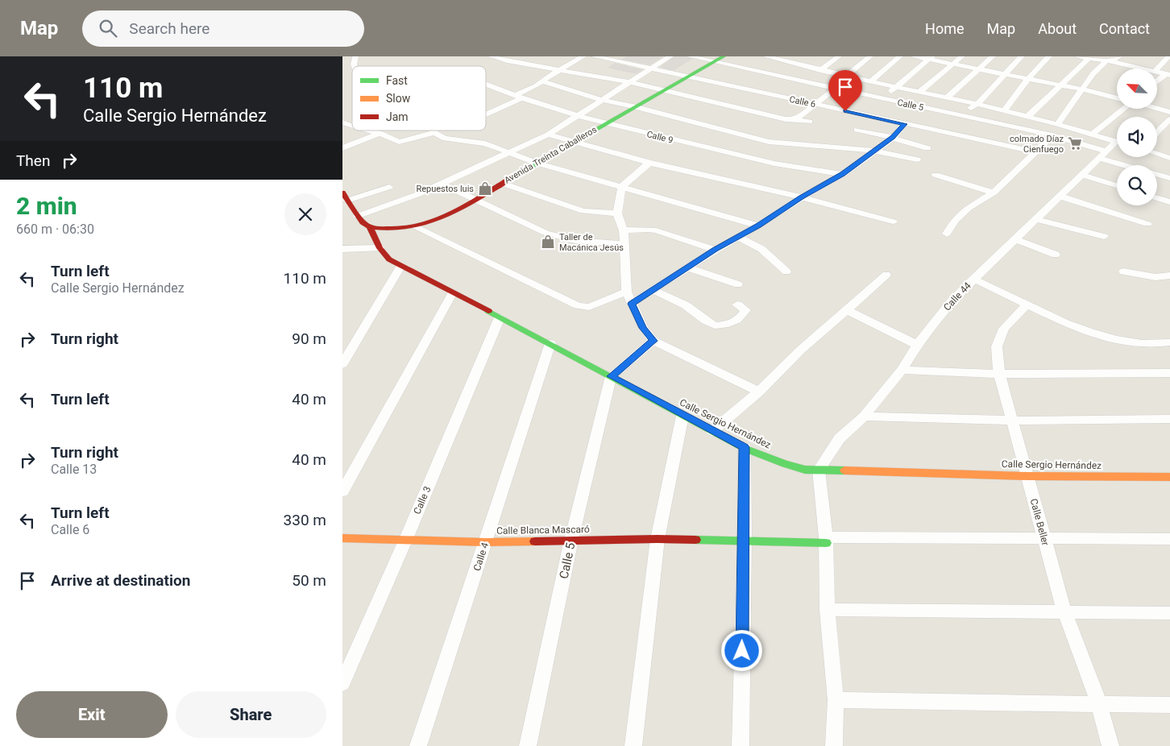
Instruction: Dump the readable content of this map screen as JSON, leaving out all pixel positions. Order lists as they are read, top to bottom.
{
  "streets": {
    "street": [
      "Calle 6",
      "Calle 5",
      "Calle 9",
      "Avenida Treinta Caballeros",
      "Calle 44",
      "Calle Sergio Hernández",
      "Calle 3",
      "Calle Beller",
      "Calle Blanca Mascaró",
      "Calle 4"
    ]
  },
  "crossings": [
    ["Calle 6", "Avenida Treinta Caballeros"],
    ["Calle 5", "Avenida Treinta Caballeros"],
    ["Calle 5", "Calle 44"],
    ["Calle 5", "Calle Sergio Hernández"],
    ["Calle 5", "Calle Blanca Mascaró"],
    ["Calle 9", "Avenida Treinta Caballeros"],
    ["Avenida Treinta Caballeros", "Calle Sergio Hernández"],
    ["Calle 44", "Calle Sergio Hernández"],
    ["Calle Sergio Hernández", "Calle 3"],
    ["Calle Sergio Hernández", "Calle Beller"],
    ["Calle Sergio Hernández", "Calle 4"],
    ["Calle 3", "Calle Blanca Mascaró"],
    ["Calle Blanca Mascaró", "Calle 4"]
  ],
  "places": {
    "supermarket": ["colmado Díaz Cienfuego"],
    "shop": ["Repuestos luis", "Taller de Macánica Jesús"]
  },
  "legend": ["Fast", "Slow", "Jam"],
  "north": "top left",
  "page": {
    "header": "Map",
    "search": "Search here",
    "nav": [
      "Home",
      "Map",
      "About",
      "Contact"
    ],
    "turn": ["110 m", "Calle Sergio Hernández"],
    "then": "Then",
    "heading": ["2 min", "660 m · 06:30"],
    "list": [
      {
        "name": "Turn left",
        "note": "Calle Sergio Hernández",
        "value": "110 m"
      },
      {
        "name": "Turn right",
        "value": "90 m"
      },
      {
        "name": "Turn left",
        "value": "40 m"
      },
      {
        "name": "Turn right",
        "note": "Calle 13",
        "value": "40 m"
      },
      {
        "name": "Turn left",
        "note": "Calle 6",
        "value": "330 m"
      },
      {
        "name": "Arrive at destination",
        "value": "50 m"
      }
    ],
    "buttons": ["Exit", "Share"]
  }
}
